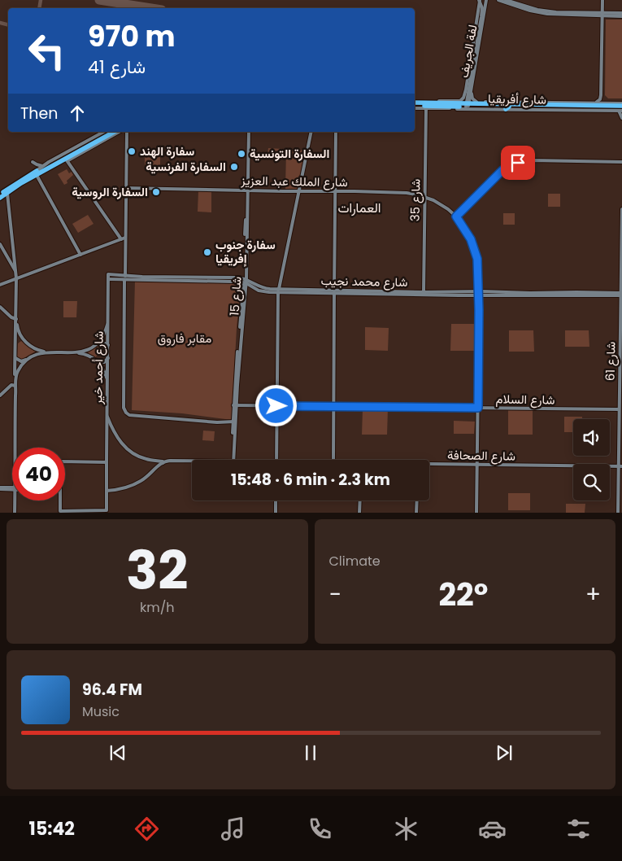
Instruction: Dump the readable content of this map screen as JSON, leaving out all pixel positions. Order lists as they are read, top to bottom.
{
  "streets": {
    "highway": ["شارع أفريقيا"],
    "street": [
      "لفة الجريف",
      "شارع الملك عبد العزيز",
      "شارع 35",
      "شارع محمد نجيب",
      "شارع 15",
      "شارع 61",
      "شارع أحمد خير",
      "شارع السلام",
      "شارع الصحافة"
    ]
  },
  "crossings": [
    ["لفة الجريف", "شارع أفريقيا"],
    ["شارع أفريقيا", "شارع 35"],
    ["شارع الملك عبد العزيز", "شارع 35"],
    ["شارع الملك عبد العزيز", "شارع محمد نجيب"],
    ["شارع الملك عبد العزيز", "شارع 15"],
    ["شارع الملك عبد العزيز", "شارع السلام"],
    ["شارع الملك عبد العزيز", "شارع الصحافة"],
    ["شارع 35", "شارع محمد نجيب"],
    ["شارع محمد نجيب", "شارع 15"],
    ["شارع محمد نجيب", "شارع 61"],
    ["شارع محمد نجيب", "شارع أحمد خير"],
    ["شارع 15", "شارع السلام"],
    ["شارع 61", "شارع السلام"],
    ["شارع 61", "شارع الصحافة"],
    ["شارع أحمد خير", "شارع الصحافة"]
  ],
  "districts": ["العمارات"],
  "parks": ["مقابر فاروق"],
  "places": [
    "سفارة الهند",
    "السفارة التونسية",
    "السفارة الفرنسية",
    "السفارة الروسية",
    "سفارة جنوب إفريقيا"
  ],
  "page": {
    "turn": ["970 m", "شارع 41"],
    "then": "Then",
    "limit": "40",
    "trip": "15:48 · 6 min · 2.3 km",
    "tile": [
      ["32", "km/h"],
      "Climate"
    ],
    "heat": ["−", "22°", "+"],
    "song": ["96.4 FM", "Music"],
    "tabs": "15:42"
  }
}
